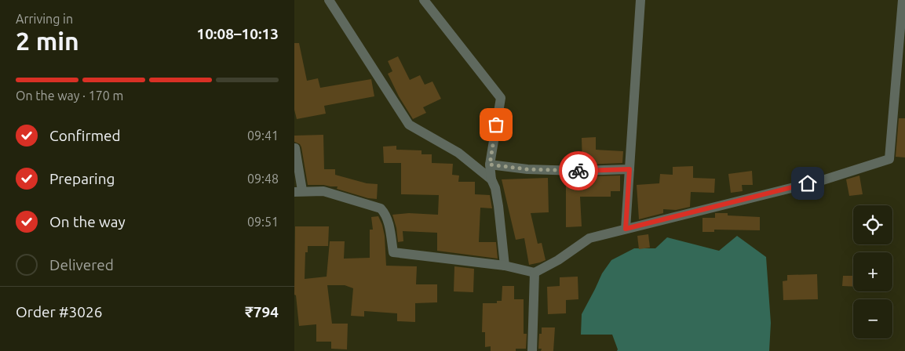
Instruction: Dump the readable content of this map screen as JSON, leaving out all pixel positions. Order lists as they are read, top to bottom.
{
  "page": {
    "heading": ["2 min", "Arriving in", "10:08–10:13"],
    "panel": ["Order #3026", "₹794"],
    "bar": "On the way · 170 m",
    "list": [
      ["Confirmed", "09:41"],
      ["Preparing", "09:48"],
      ["On the way", "09:51"],
      "Delivered"
    ],
    "map_buttons": ["+", "−"]
  }
}
